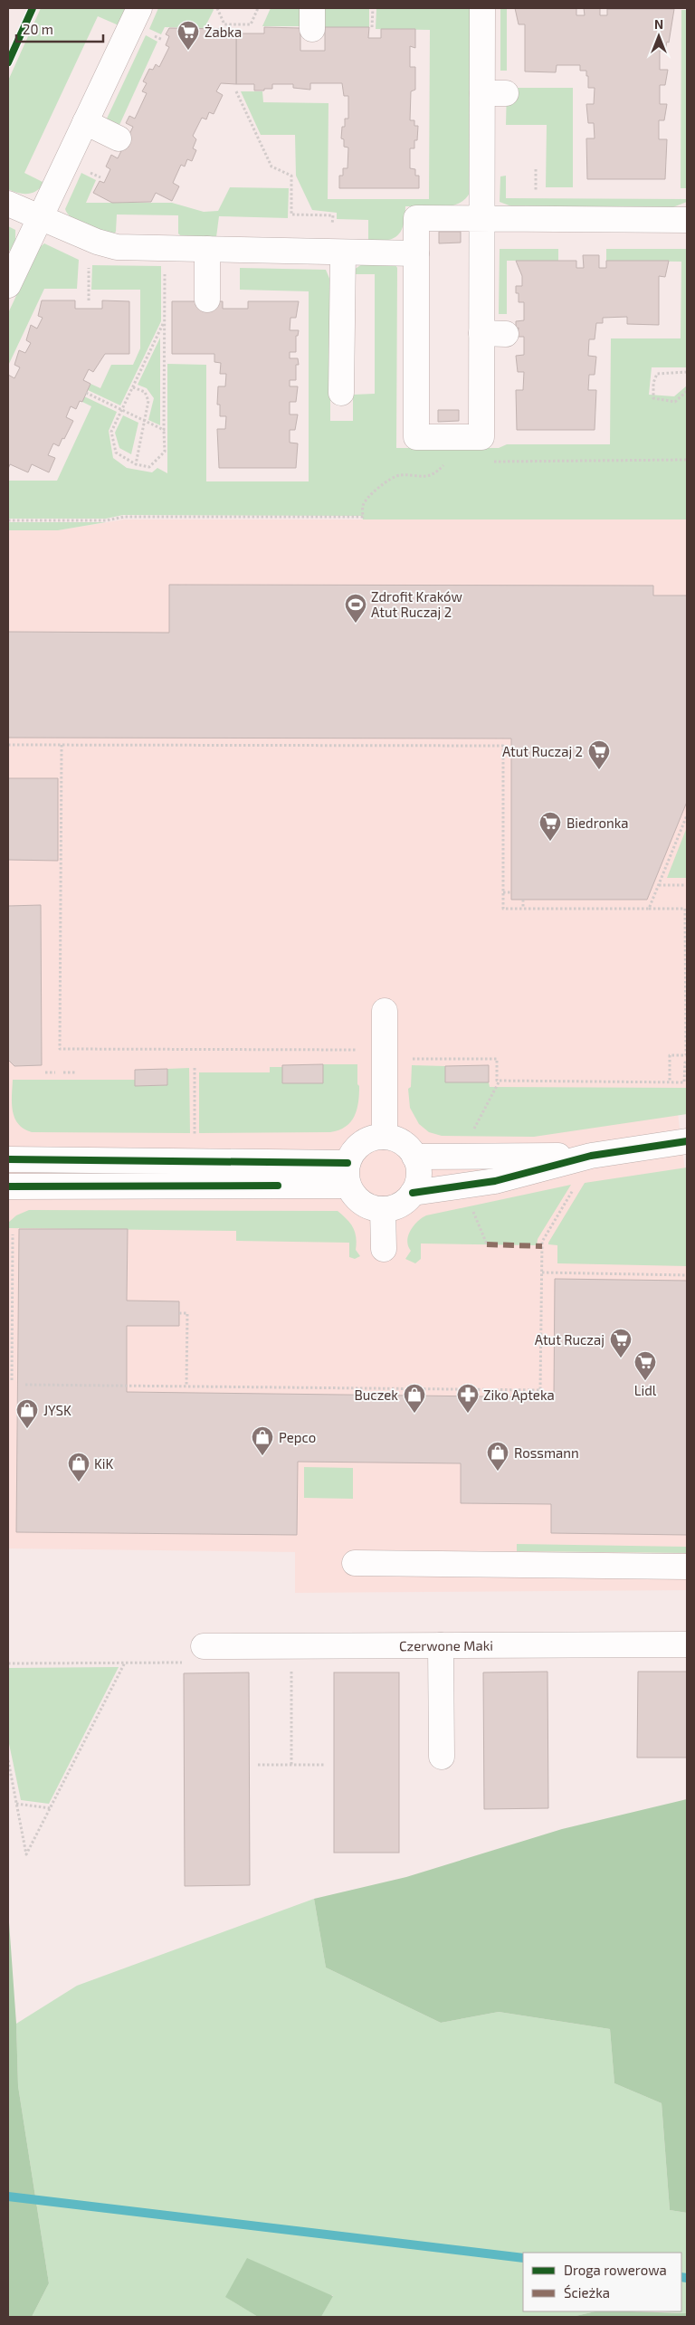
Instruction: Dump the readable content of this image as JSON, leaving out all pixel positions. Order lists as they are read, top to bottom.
{
  "streets": {
    "street": ["Czerwone Maki"]
  },
  "places": {
    "supermarket": [
      "Żabka",
      "Atut Ruczaj 2",
      "Biedronka",
      "Atut Ruczaj",
      "Lidl"
    ],
    "sports": ["Zdrofit Kraków Atut Ruczaj 2"],
    "shop": [
      "Buczek",
      "JYSK",
      "Pepco",
      "Rossmann",
      "KiK"
    ],
    "pharmacy": ["Ziko Apteka"]
  },
  "legend": ["Droga rowerowa", "Ścieżka"],
  "scale_bar": "20 m",
  "north": "top"
}
